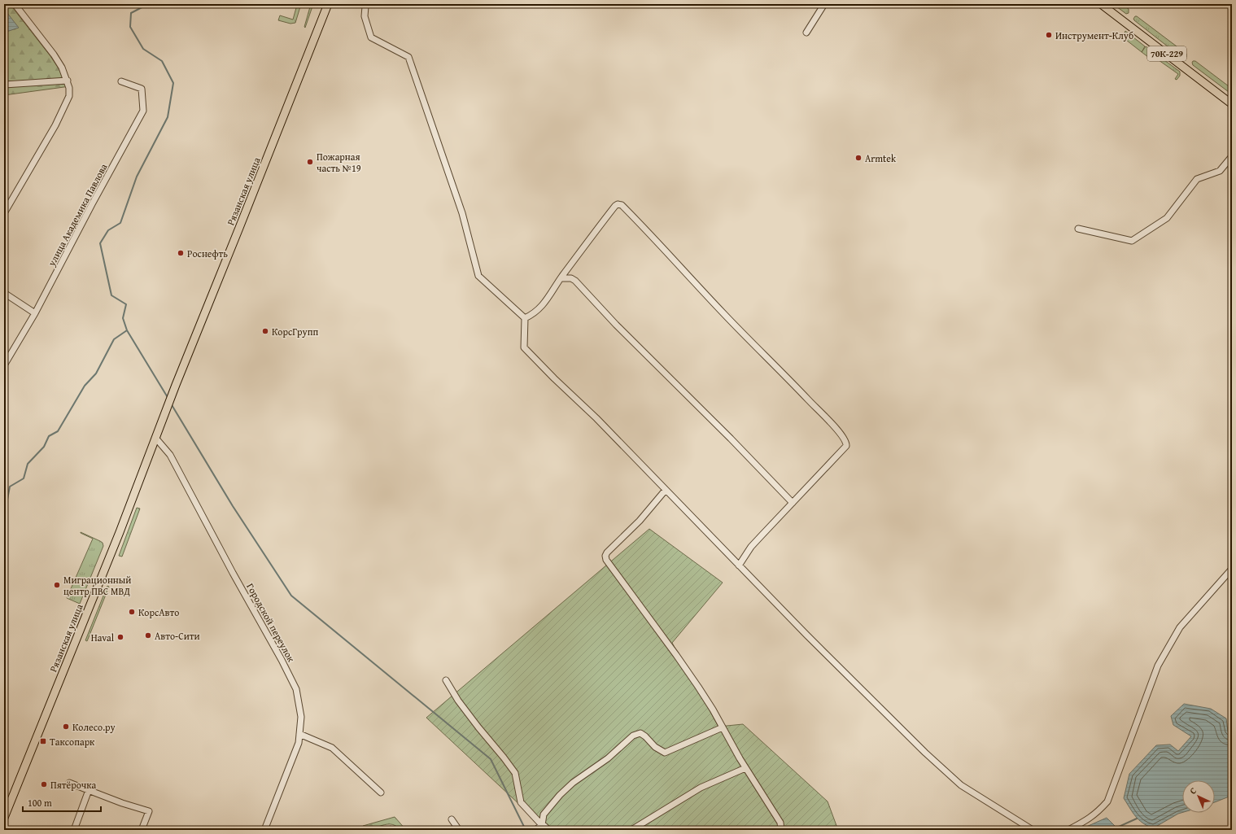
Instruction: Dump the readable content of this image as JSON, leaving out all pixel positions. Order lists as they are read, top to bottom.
{
  "streets": {
    "main road": ["70К-229", "Рязанская улица"],
    "street": ["улица Академика Павлова", "Городской переулок"]
  },
  "crossings": [
    ["Рязанская улица", "Городской переулок"]
  ],
  "places": {
    "other": [
      "Инструмент-Клуб",
      "Armtek",
      "Пожарная часть №19",
      "Роснефть",
      "КорсГрупп",
      "Миграционный центр ПВС МВД",
      "КорсАвто",
      "Авто-Сити",
      "Haval",
      "Колесо.ру",
      "Пятёрочка"
    ],
    "transit": ["Таксопарк"]
  },
  "scale_bar": "100 m",
  "north": "top left"
}
